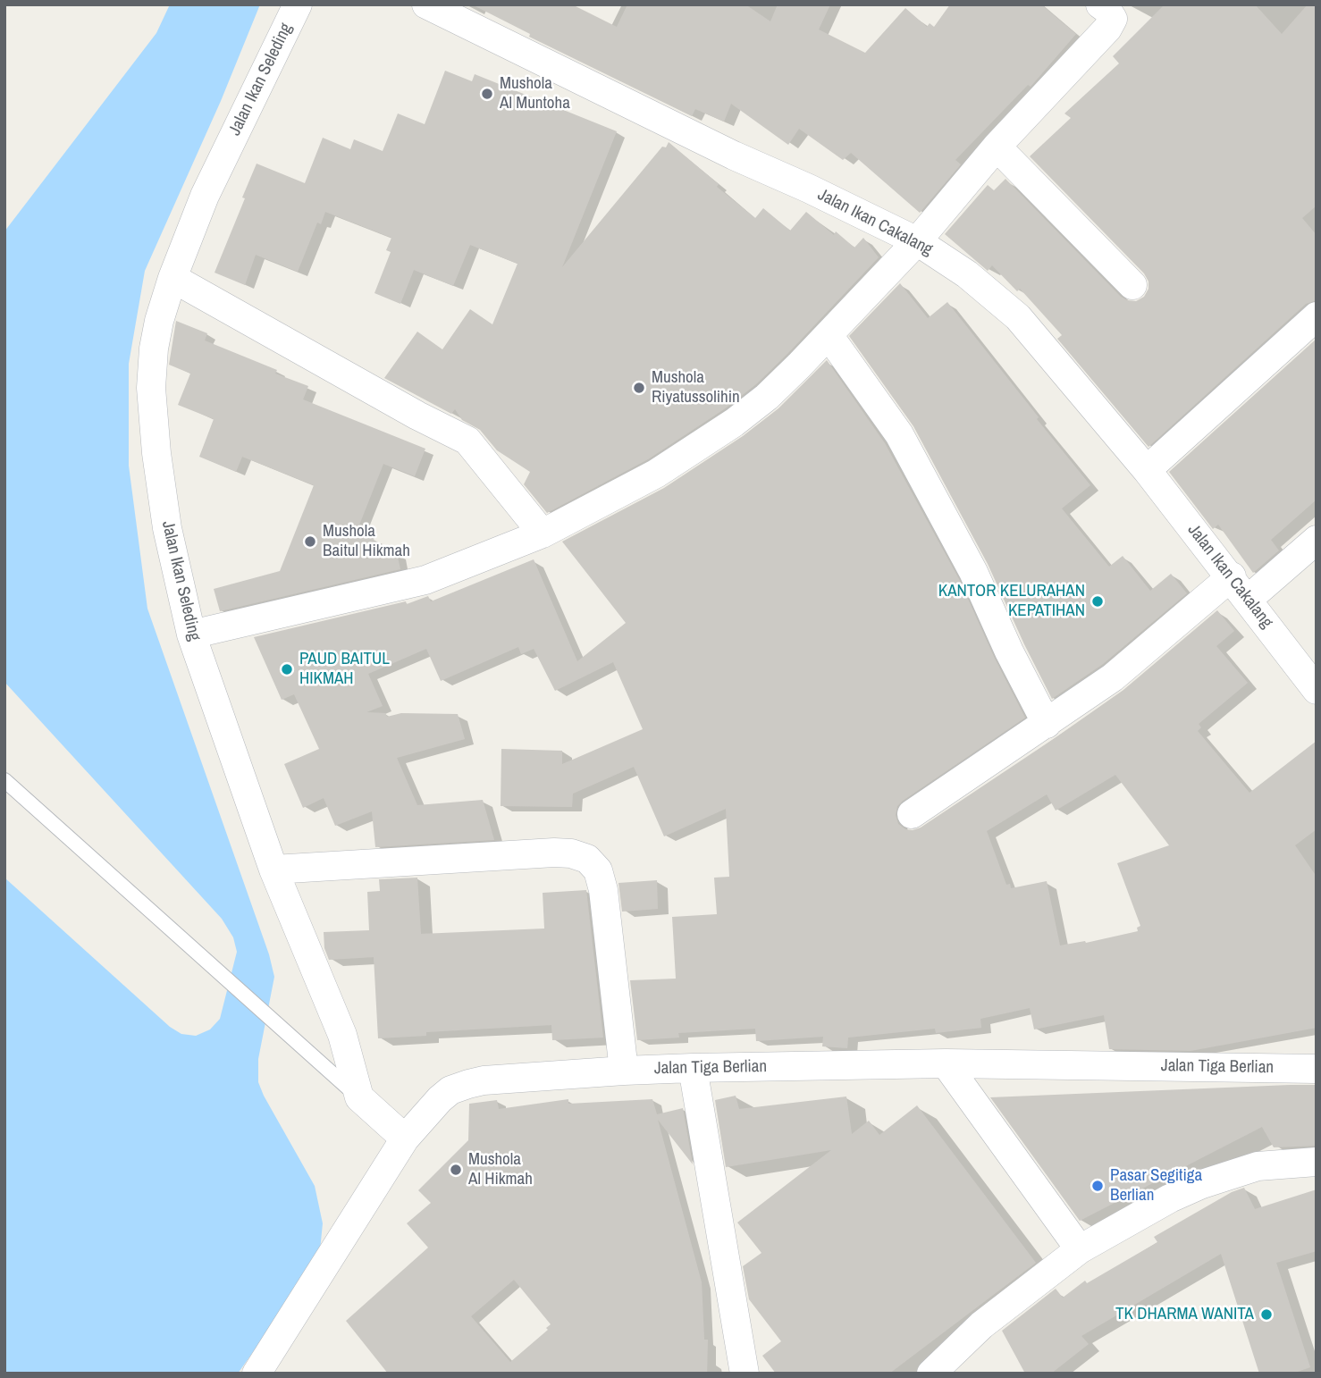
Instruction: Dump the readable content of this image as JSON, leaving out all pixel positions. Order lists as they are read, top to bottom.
{
  "streets": {
    "street": ["Jalan Ikan Seleding", "Jalan Ikan Cakalang", "Jalan Tiga Berlian"]
  },
  "places": [
    "Mushola Al Muntoha",
    "Mushola Riyatussolihin",
    "Mushola Baitul Hikmah",
    "KANTOR KELURAHAN KEPATIHAN",
    "PAUD BAITUL HIKMAH",
    "Mushola Al Hikmah",
    "Pasar Segitiga Berlian",
    "TK DHARMA WANITA"
  ]
}
